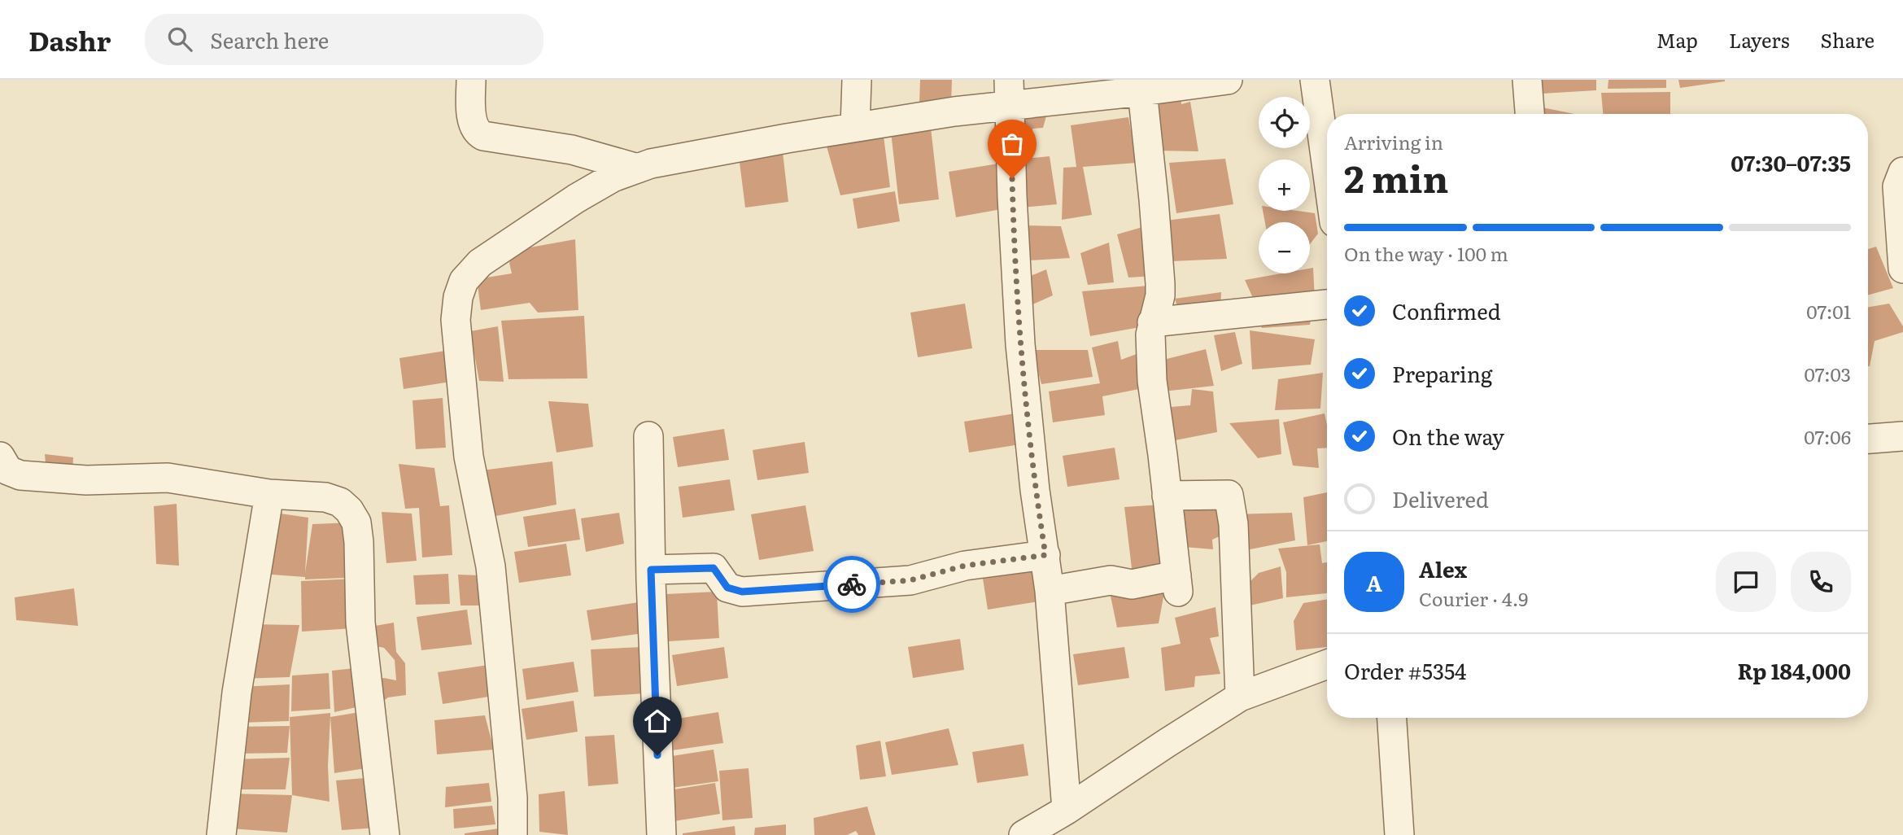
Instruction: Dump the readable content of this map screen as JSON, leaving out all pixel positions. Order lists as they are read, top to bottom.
{
  "page": {
    "header": "Dashr",
    "search": "Search here",
    "nav": ["Map", "Layers", "Share"],
    "map_buttons": ["+", "−"],
    "heading": ["2 min", "Arriving in", "07:30–07:35"],
    "panel": [
      "Alex",
      "Courier · 4.9",
      "Order #5354",
      "Rp 184,000"
    ],
    "bar": "On the way · 100 m",
    "list": [
      ["Confirmed", "07:01"],
      ["Preparing", "07:03"],
      ["On the way", "07:06"],
      "Delivered"
    ],
    "round": "A"
  }
}
